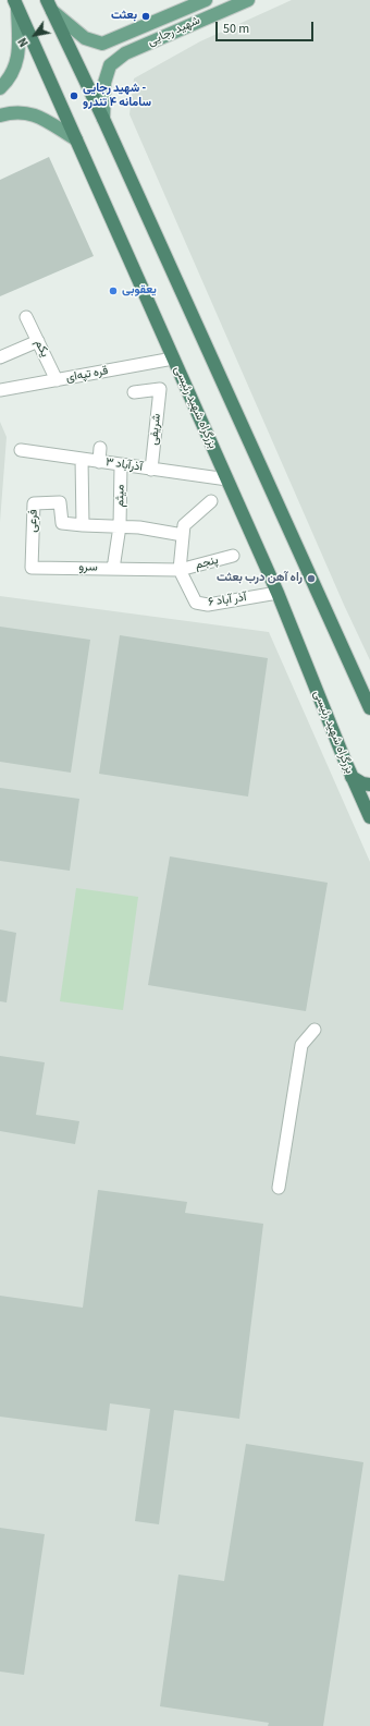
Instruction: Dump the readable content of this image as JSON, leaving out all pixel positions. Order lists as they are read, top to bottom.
{
  "streets": {
    "highway": ["بزرگراه شهید رئیسی"],
    "main road": ["شهید رجایی"],
    "street": [
      "یکم",
      "قره تپه‌ای",
      "شریفی",
      "۳ آذرآباد",
      "میثم",
      "فرعی",
      "پنجم",
      "سرو",
      "آذر آباد ۶"
    ]
  },
  "crossings": [
    ["یکم", "قره تپه‌ای"],
    ["قره تپه‌ای", "بزرگراه شهید رئیسی"],
    ["بزرگراه شهید رئیسی", "۳ آذرآباد"],
    ["بزرگراه شهید رئیسی", "آذر آباد ۶"],
    ["شریفی", "۳ آذرآباد"],
    ["۳ آذرآباد", "میثم"],
    ["میثم", "سرو"],
    ["فرعی", "سرو"],
    ["پنجم", "سرو"],
    ["پنجم", "آذر آباد ۶"],
    ["سرو", "آذر آباد ۶"]
  ],
  "places": [
    "بعثت",
    "شهید رجایی - سامانه ۴ تندرو",
    "یعقوبی",
    "راه آهن درب بعثت"
  ],
  "scale_bar": "50 m",
  "north": "bottom left"
}
